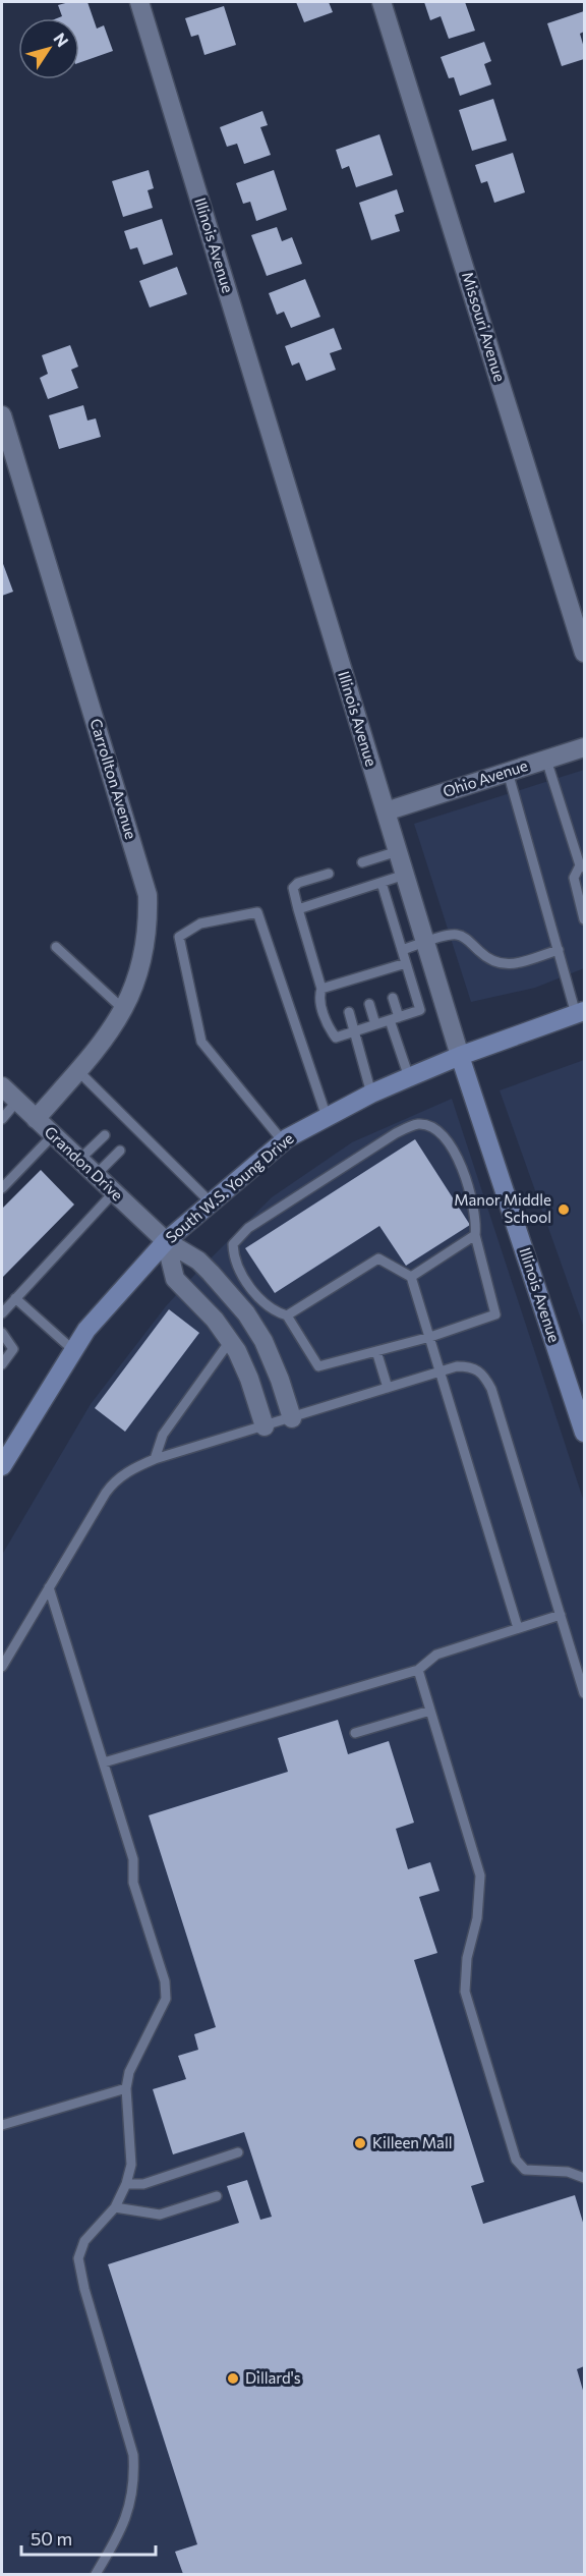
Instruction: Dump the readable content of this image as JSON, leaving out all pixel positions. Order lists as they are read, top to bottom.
{
  "streets": {
    "main road": ["Illinois Avenue", "South W.S. Young Drive"],
    "street": [
      "Missouri Avenue",
      "Carrollton Avenue",
      "Ohio Avenue",
      "Grandon Drive"
    ]
  },
  "crossings": [
    ["Illinois Avenue", "Ohio Avenue"],
    ["Illinois Avenue", "South W.S. Young Drive"],
    ["Carrollton Avenue", "Grandon Drive"],
    ["Grandon Drive", "South W.S. Young Drive"]
  ],
  "places": ["Manor Middle School", "Killeen Mall", "Dillard's"],
  "scale_bar": "50 m",
  "north": "top right"
}
